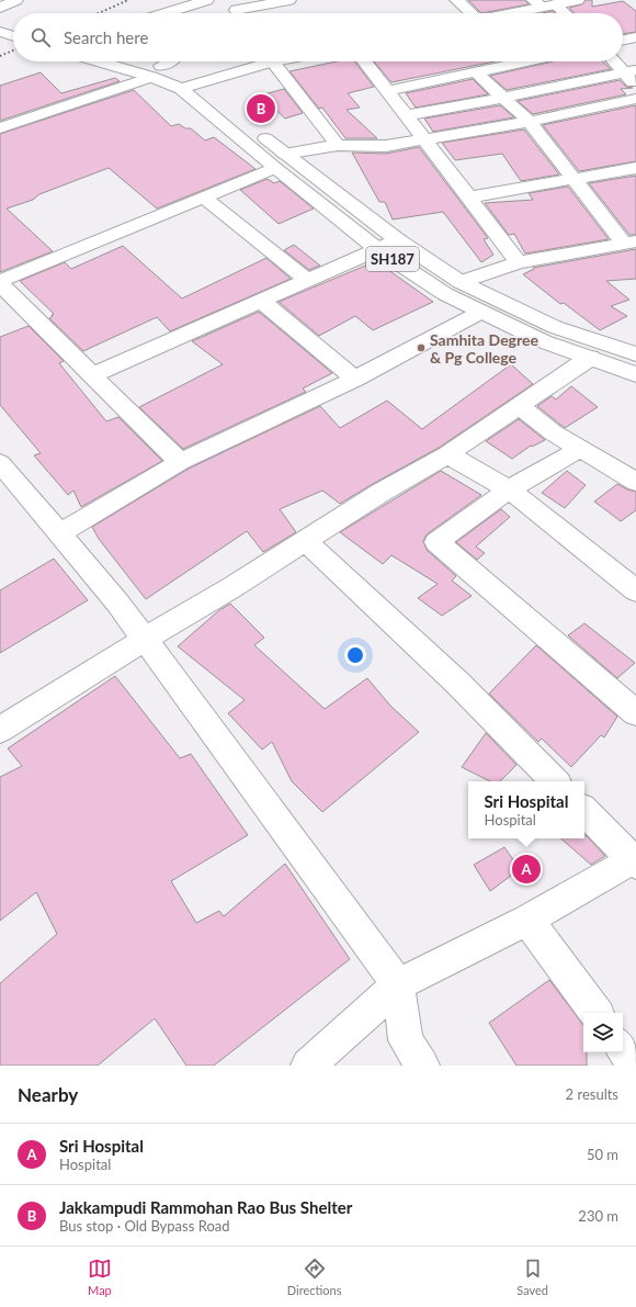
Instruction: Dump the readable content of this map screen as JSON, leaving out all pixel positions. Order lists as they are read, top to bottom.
{
  "streets": {
    "street": ["SH187"]
  },
  "places": ["Samhita Degree & Pg College"],
  "page": {
    "search": "Search here",
    "pins": ["B", "A"],
    "popup": ["Sri Hospital", "Hospital"],
    "heading": ["Nearby", "2 results"],
    "list": [
      {
        "mark": "A",
        "name": "Sri Hospital",
        "note": "Hospital",
        "value": "50 m"
      },
      {
        "mark": "B",
        "name": "Jakkampudi Rammohan Rao Bus Shelter",
        "note": "Bus stop · Old Bypass Road",
        "value": "230 m"
      }
    ],
    "nav": ["Map", "Directions", "Saved"]
  }
}
